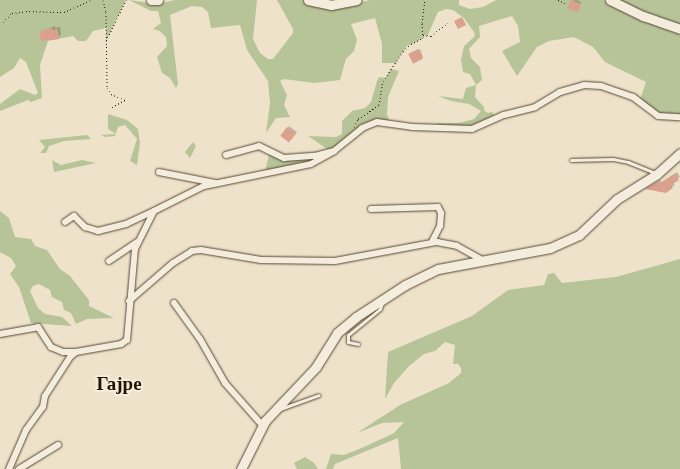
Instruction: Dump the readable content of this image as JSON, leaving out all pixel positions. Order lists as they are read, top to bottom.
{
  "districts": ["Гајре"]
}
